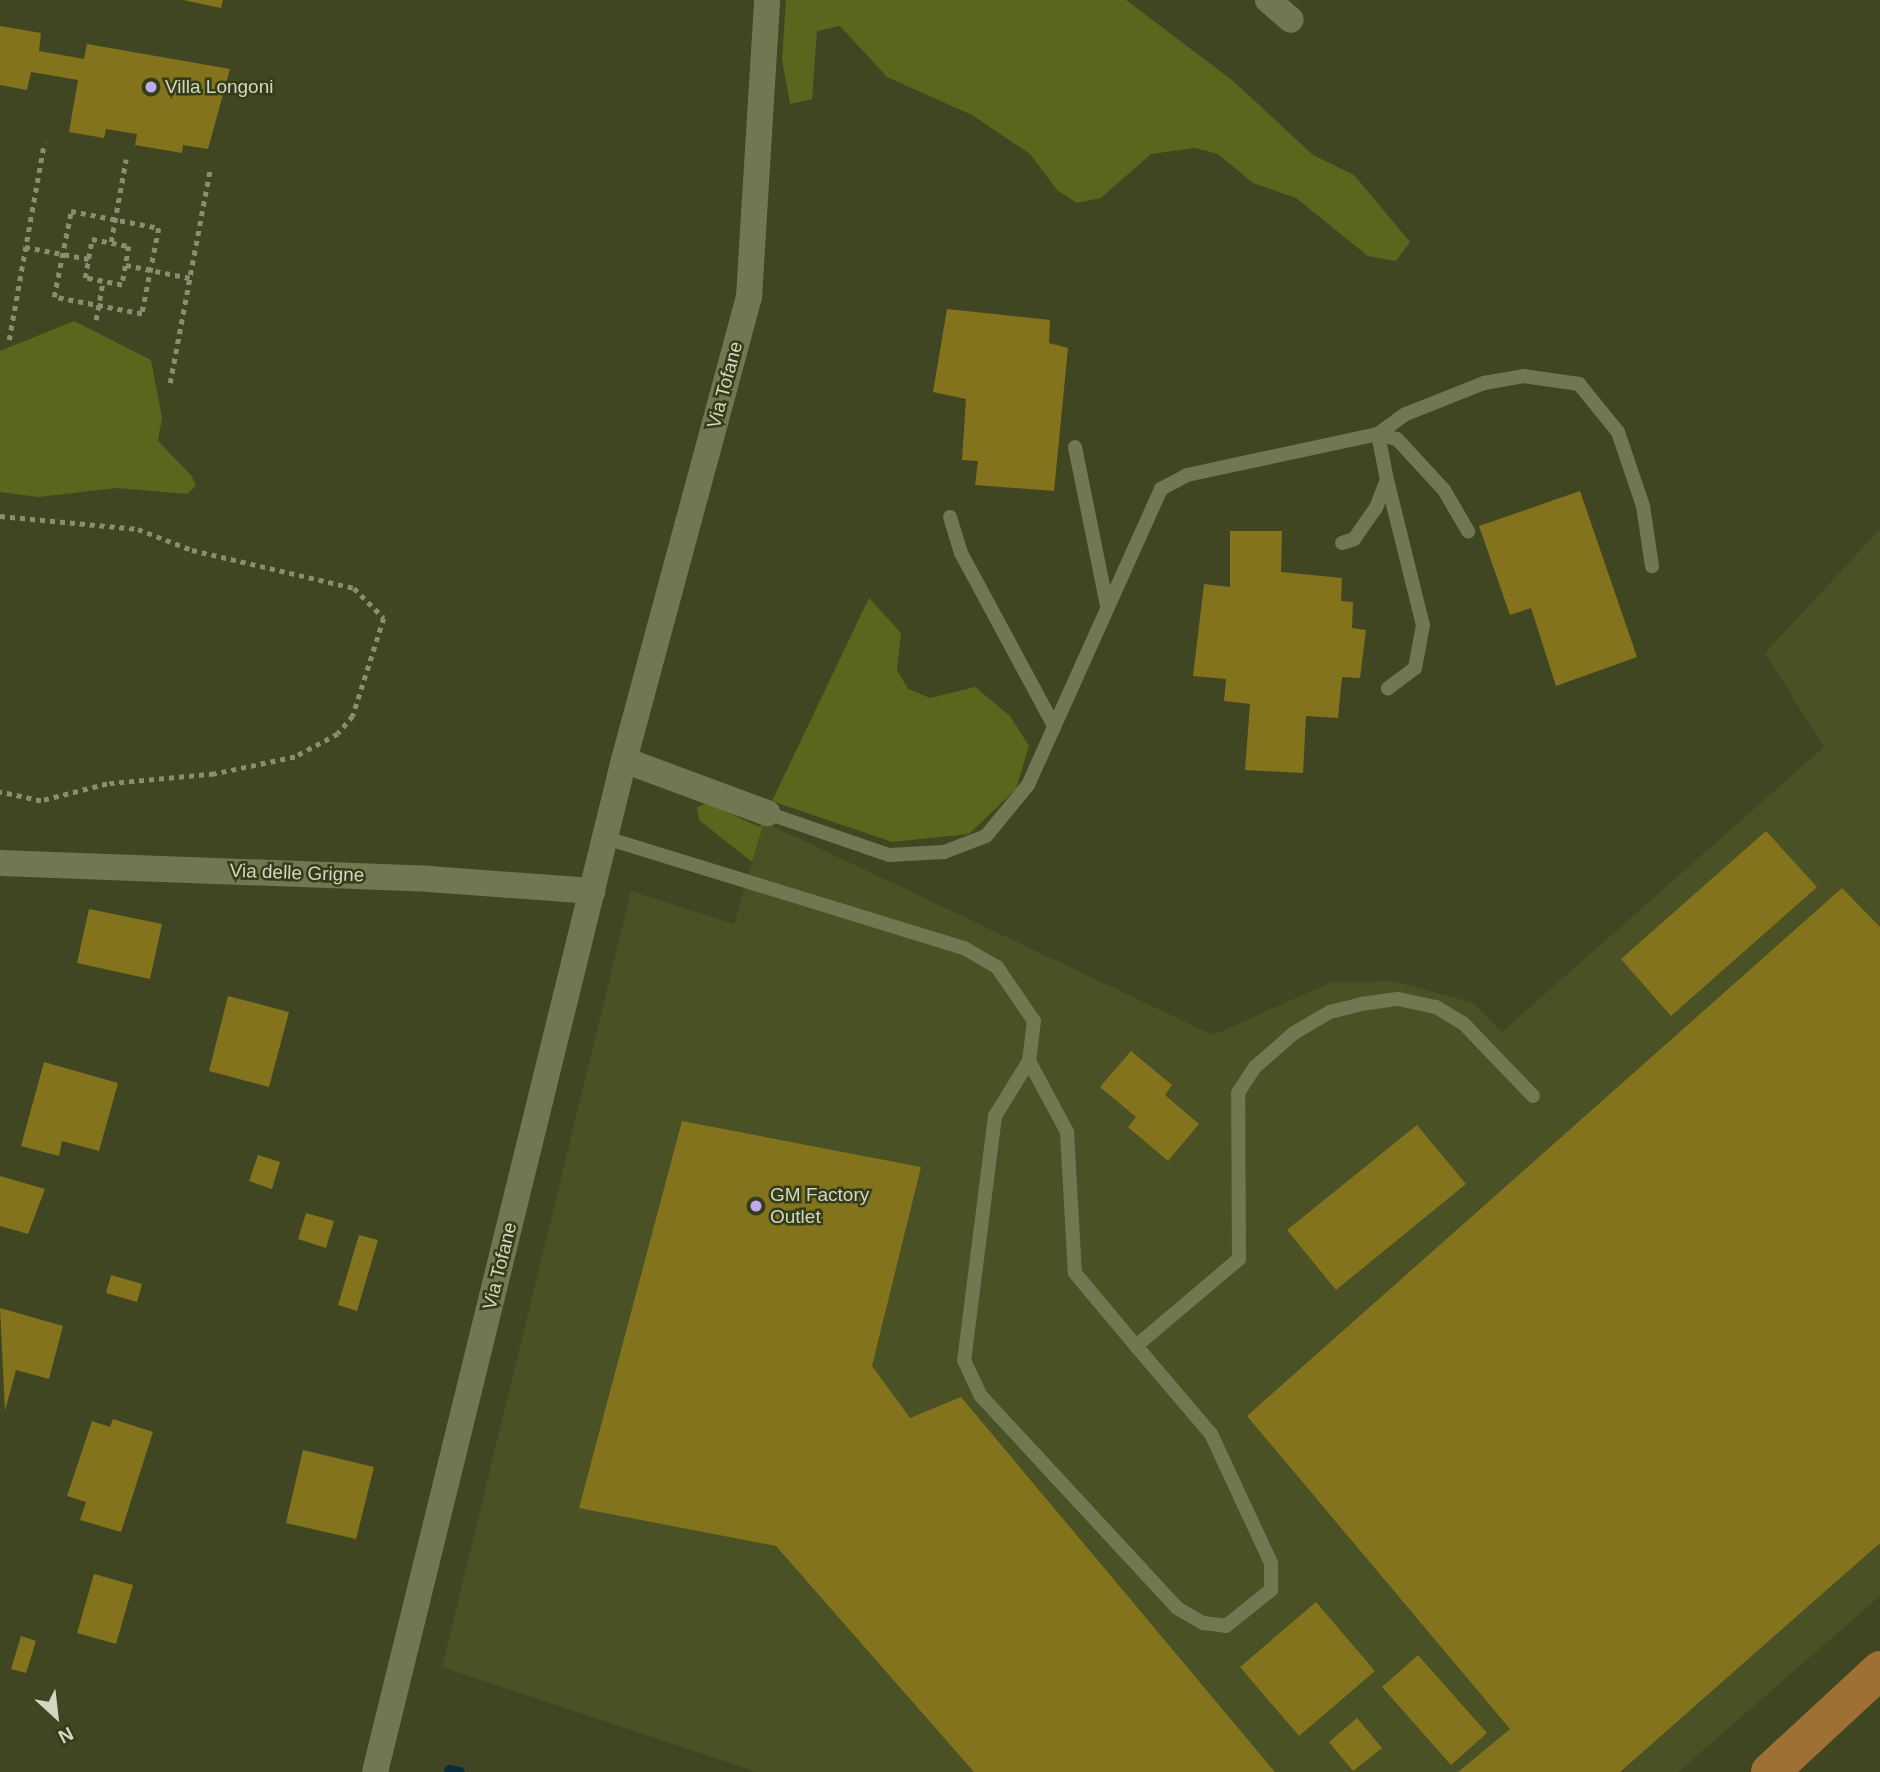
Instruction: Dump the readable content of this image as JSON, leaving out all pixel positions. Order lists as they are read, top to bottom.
{
  "streets": {
    "street": ["Via Tofane", "Via delle Grigne"]
  },
  "crossings": [
    ["Via Tofane", "Via delle Grigne"]
  ],
  "places": ["Villa Longoni", "GM Factory Outlet"],
  "north": "bottom right"
}
